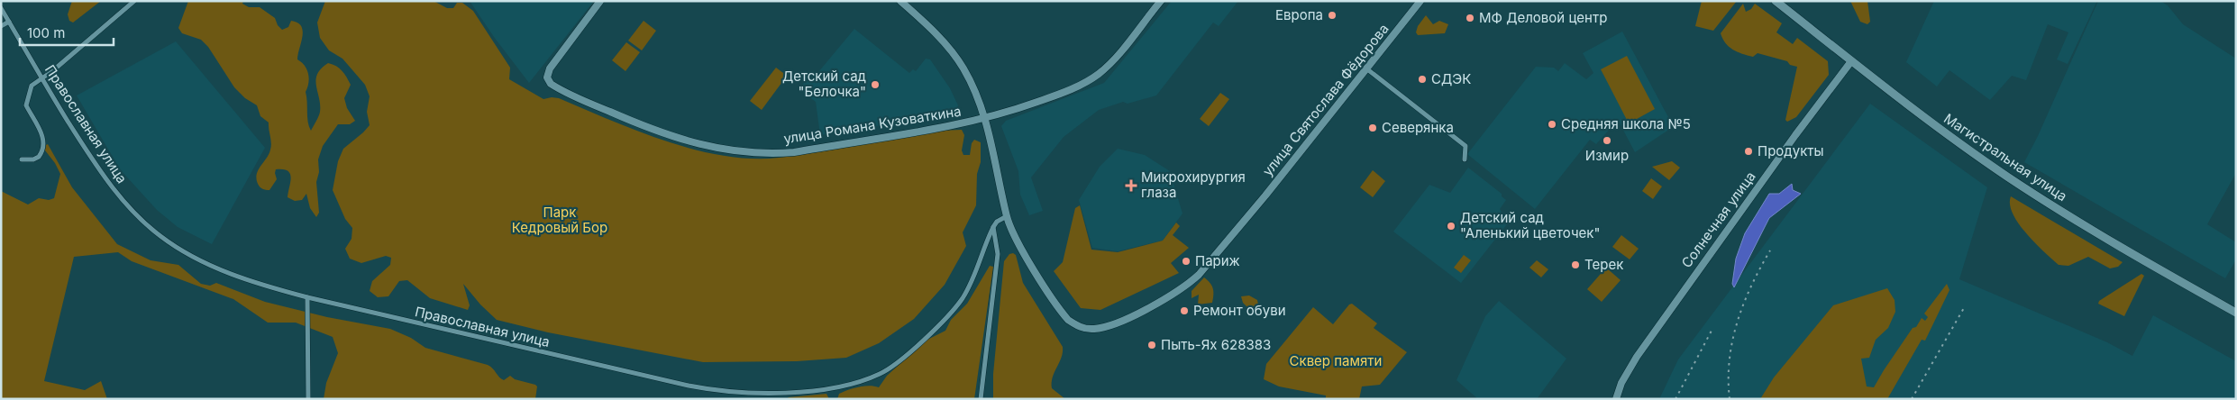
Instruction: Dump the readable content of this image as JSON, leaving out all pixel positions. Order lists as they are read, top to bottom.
{
  "streets": {
    "main road": ["Магистральная улица"],
    "street": [
      "улица Святослава Фёдорова",
      "Православная улица",
      "улица Романа Кузоваткина",
      "Солнечная улица"
    ]
  },
  "crossings": [
    ["улица Святослава Фёдорова", "улица Романа Кузоваткина"],
    ["Магистральная улица", "Солнечная улица"]
  ],
  "parks": ["Парк Кедровый Бор", "Сквер памяти"],
  "places": {
    "other": [
      "Европа",
      "МФ Деловой центр",
      "СДЭК",
      "Детский сад \"Белочка\"",
      "Средняя школа №5",
      "Северянка",
      "Измир",
      "Продукты",
      "Детский сад \"Аленький цветочек\"",
      "Париж",
      "Терек",
      "Ремонт обуви",
      "Пыть-Ях 628383"
    ],
    "health": ["Микрохирургия глаза"]
  },
  "scale_bar": "100 m"
}
